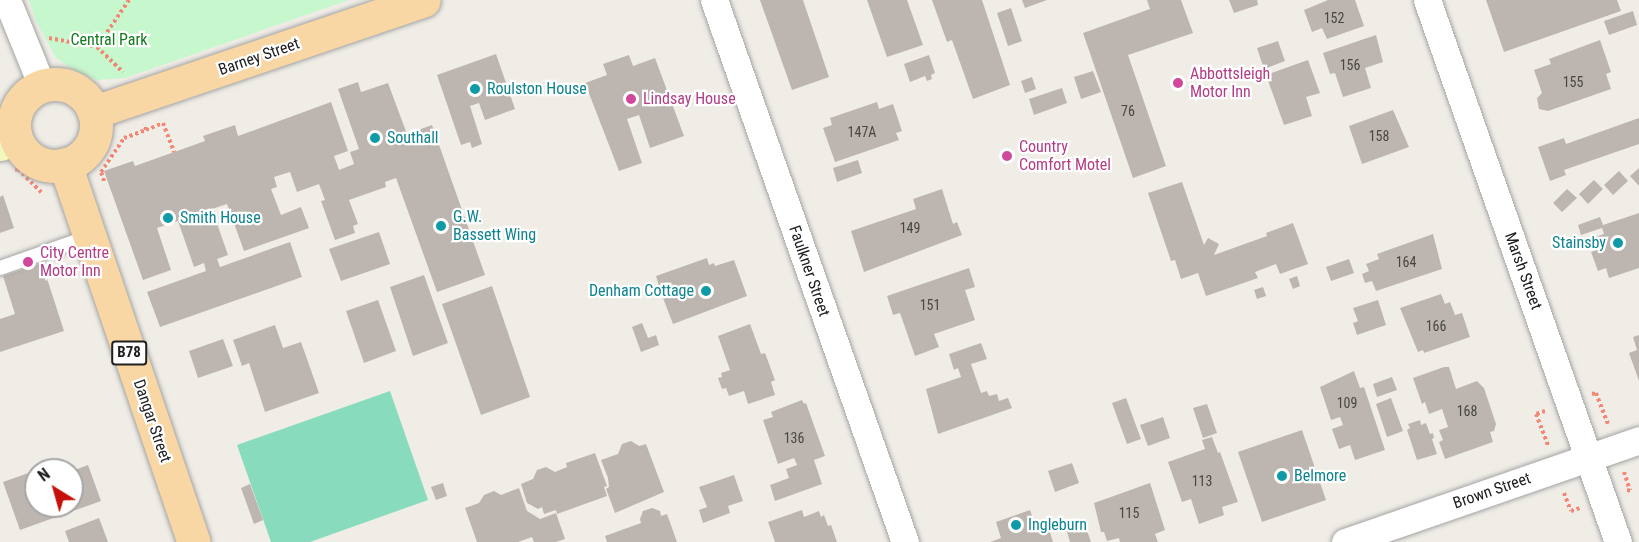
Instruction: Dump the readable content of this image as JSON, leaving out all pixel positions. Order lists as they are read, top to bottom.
{
  "streets": {
    "main road": ["Barney Street", "B78", "Dangar Street"],
    "street": ["Faulkner Street", "Marsh Street", "Brown Street"]
  },
  "crossings": [
    ["Barney Street", "Dangar Street"],
    ["Marsh Street", "Brown Street"]
  ],
  "parks": ["Central Park"],
  "places": [
    "Abbottsleigh Motor Inn",
    "Roulston House",
    "Lindsay House",
    "Southall",
    "Country Comfort Motel",
    "Smith House",
    "G.W. Bassett Wing",
    "Stainsby",
    "City Centre Motor Inn",
    "Denham Cottage",
    "Belmore",
    "Ingleburn"
  ],
  "house_numbers": [
    "152",
    "156",
    "155",
    "76",
    "147A",
    "158",
    "149",
    "164",
    "151",
    "166",
    "109",
    "168",
    "136",
    "113",
    "115"
  ],
  "north": "top left"
}
